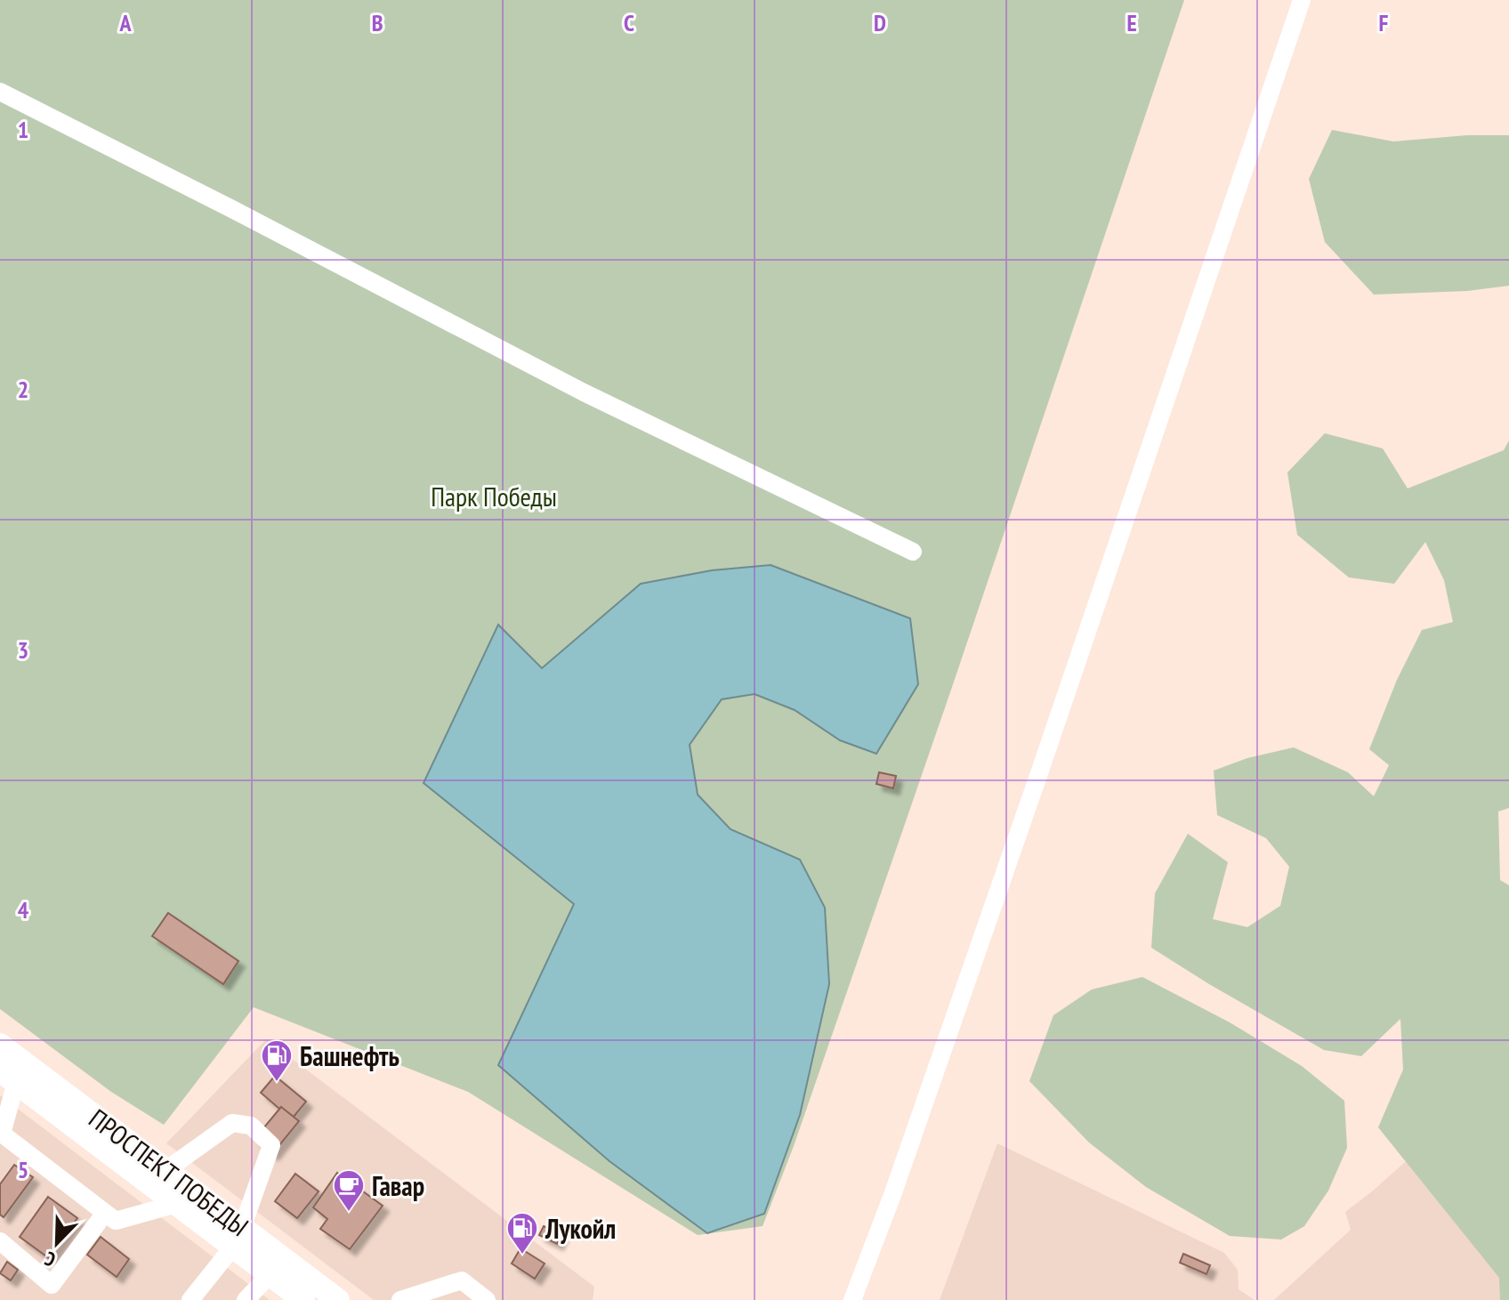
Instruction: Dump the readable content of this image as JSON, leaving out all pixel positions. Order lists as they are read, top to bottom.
{
  "streets": {
    "main road": ["ПРОСПЕКТ ПОБЕДЫ"]
  },
  "parks": ["Парк Победы"],
  "places": {
    "fuel station": ["Башнефть", "Лукойл"],
    "cafe": ["Гавар"]
  },
  "north": "bottom left",
  "grid": {
    "columns": [
      "A",
      "B",
      "C",
      "D",
      "E",
      "F"
    ],
    "rows": [
      "1",
      "2",
      "3",
      "4",
      "5"
    ]
  }
}
